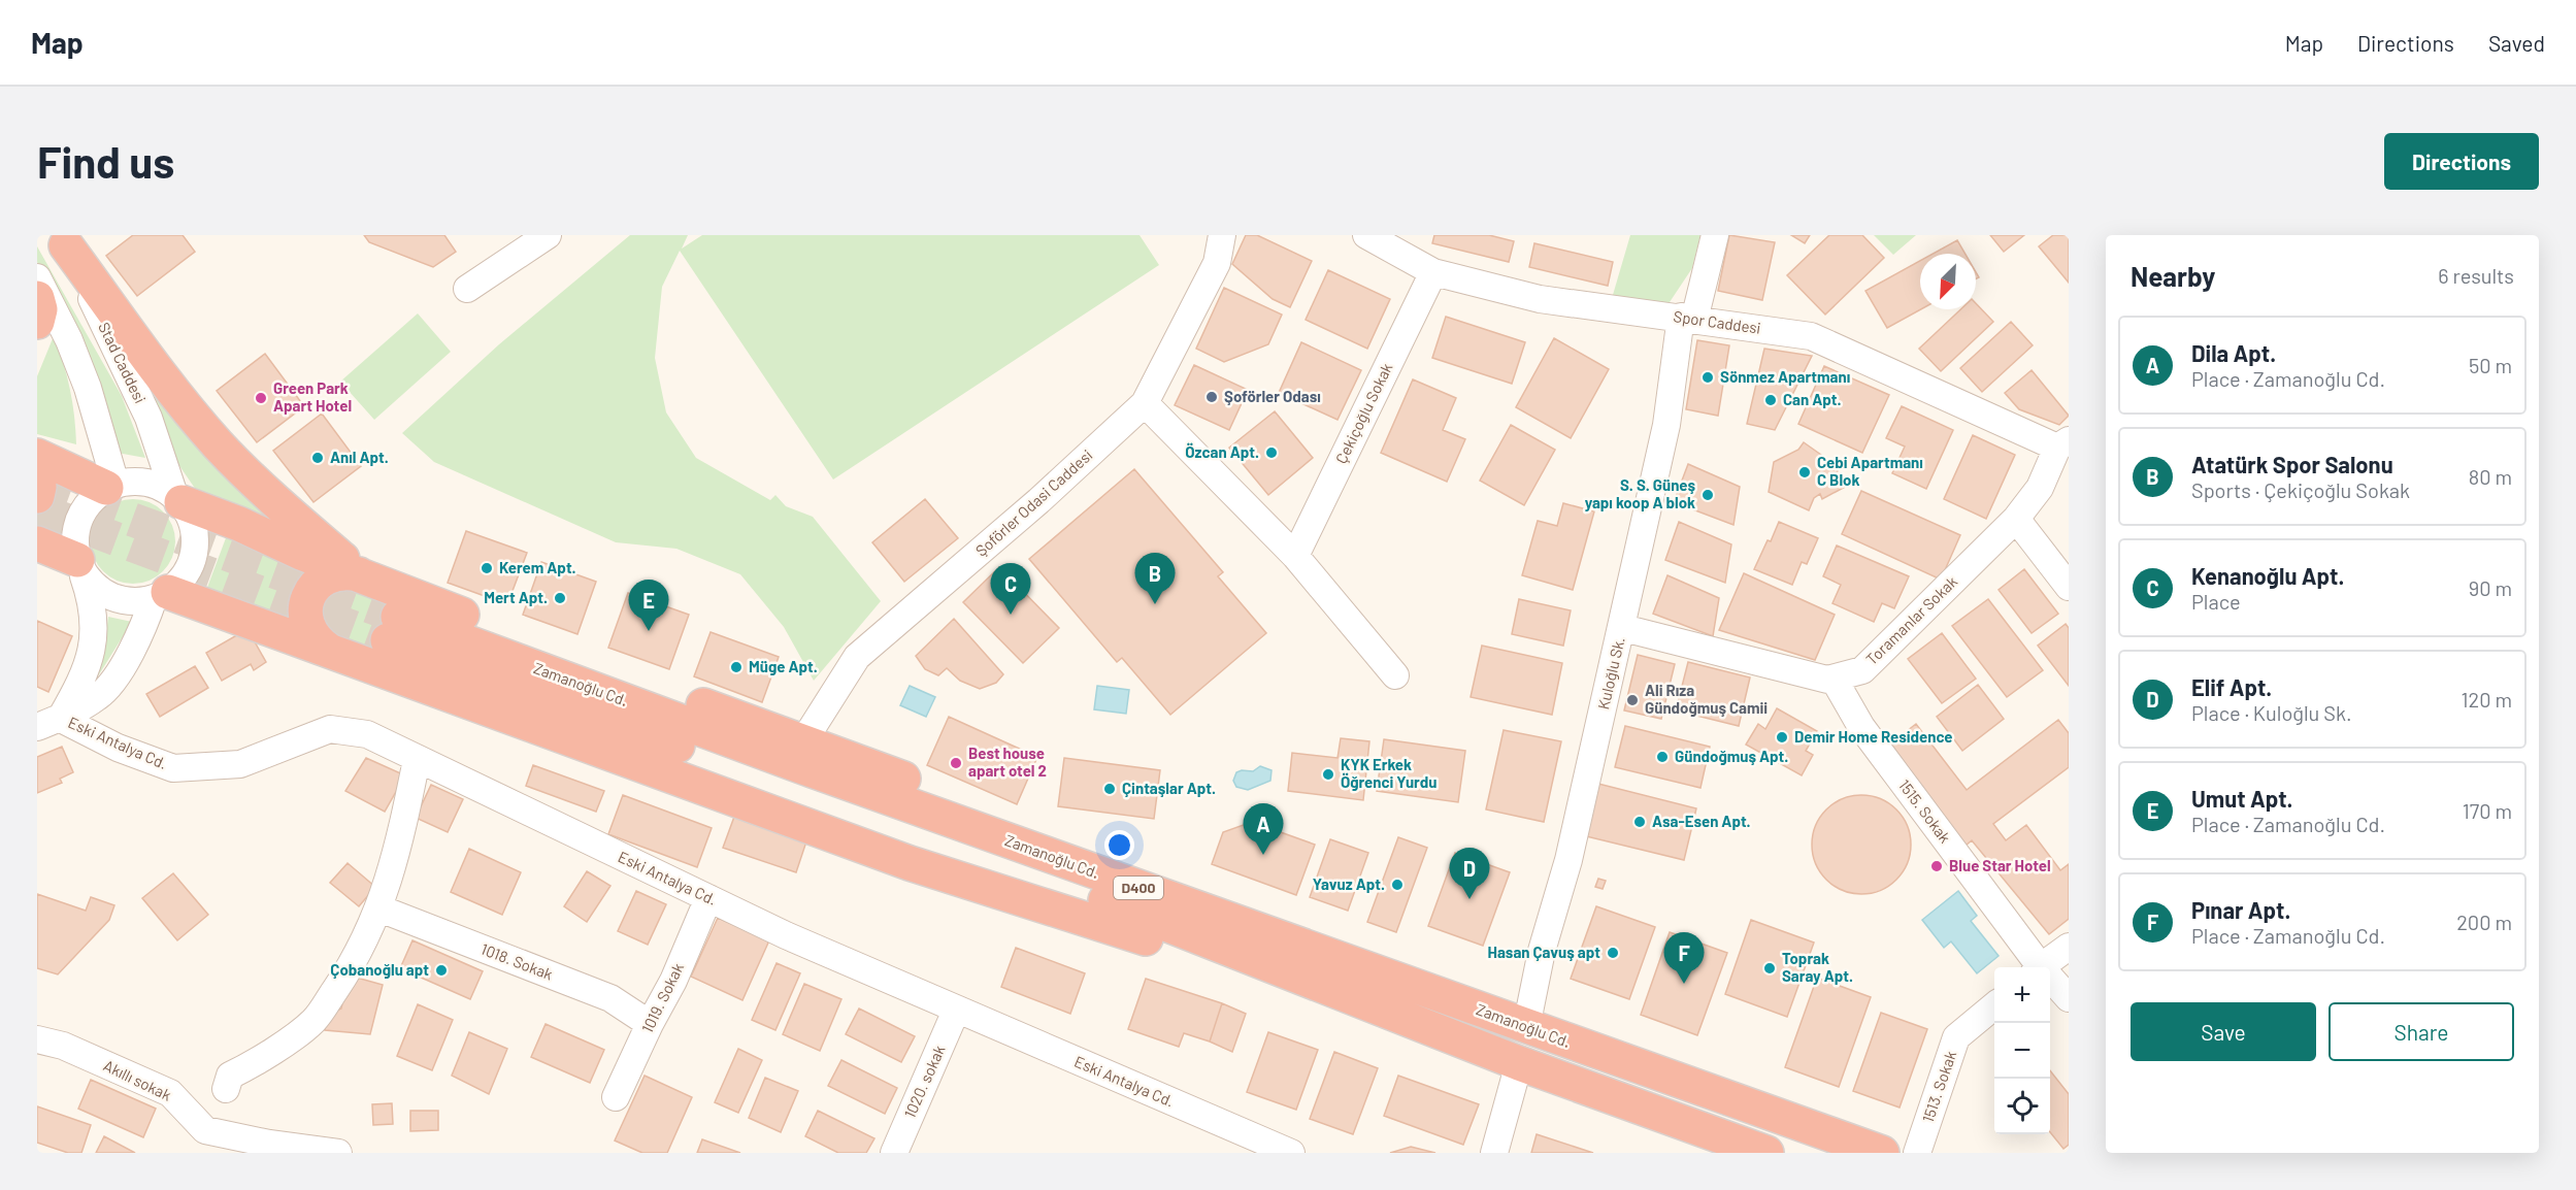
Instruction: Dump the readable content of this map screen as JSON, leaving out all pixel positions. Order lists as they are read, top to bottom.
{
  "streets": {
    "highway": ["Zamanoğlu Cd.", "D400"],
    "street": [
      "Spor Caddesi",
      "Stad Caddesi",
      "Çekiçoğlu Sokak",
      "Şoförler Odasi Caddesi",
      "Toramanlar Sokak",
      "Kuloğlu Sk.",
      "Eski Antalya Cd.",
      "1515. Sokak",
      "1018. Sokak",
      "1019. Sokak",
      "Akıllı sokak",
      "1020. sokak",
      "1513. Sokak"
    ]
  },
  "crossings": [
    ["Spor Caddesi", "Çekiçoğlu Sokak"],
    ["Spor Caddesi", "Toramanlar Sokak"],
    ["Spor Caddesi", "Kuloğlu Sk."],
    ["Toramanlar Sokak", "Kuloğlu Sk."],
    ["Toramanlar Sokak", "1515. Sokak"],
    ["Kuloğlu Sk.", "Zamanoğlu Cd."],
    ["Eski Antalya Cd.", "1019. Sokak"],
    ["Eski Antalya Cd.", "1020. sokak"],
    ["1018. Sokak", "1019. Sokak"]
  ],
  "places": [
    "Sönmez Apartmanı",
    "Şoförler Odası",
    "Green Park Apart Hotel",
    "Can Apt.",
    "Özcan Apt.",
    "Anıl Apt.",
    "Cebi Apartmanı C Blok",
    "S. S. Güneş yapı koop A blok",
    "Kerem Apt.",
    "Mert Apt.",
    "Müge Apt.",
    "Ali Rıza Gündoğmuş Camii",
    "Demir Home Residence",
    "Gündoğmuş Apt.",
    "Best house apart otel 2",
    "KYK Erkek Öğrenci Yurdu",
    "Çintaşlar Apt.",
    "Asa-Esen Apt.",
    "Blue Star Hotel",
    "Yavuz Apt.",
    "Hasan Çavuş apt",
    "Toprak Saray Apt.",
    "Çobanoğlu apt"
  ],
  "north": "bottom left",
  "page": {
    "header": "Map",
    "nav": ["Map", "Directions", "Saved"],
    "buttons": [
      "Directions",
      ["Save", "Share"]
    ],
    "title": "Find us",
    "heading": ["Nearby", "6 results"],
    "list": [
      {
        "mark": "A",
        "name": "Dila Apt.",
        "note": "Place · Zamanoğlu Cd.",
        "value": "50 m"
      },
      {
        "mark": "B",
        "name": "Atatürk Spor Salonu",
        "note": "Sports · Çekiçoğlu Sokak",
        "value": "80 m"
      },
      {
        "mark": "C",
        "name": "Kenanoğlu Apt.",
        "note": "Place",
        "value": "90 m"
      },
      {
        "mark": "D",
        "name": "Elif Apt.",
        "note": "Place · Kuloğlu Sk.",
        "value": "120 m"
      },
      {
        "mark": "E",
        "name": "Umut Apt.",
        "note": "Place · Zamanoğlu Cd.",
        "value": "170 m"
      },
      {
        "mark": "F",
        "name": "Pınar Apt.",
        "note": "Place · Zamanoğlu Cd.",
        "value": "200 m"
      }
    ],
    "pins": [
      "B",
      "C",
      "E",
      "A",
      "D",
      "F"
    ],
    "map_buttons": ["+", "−"]
  }
}
